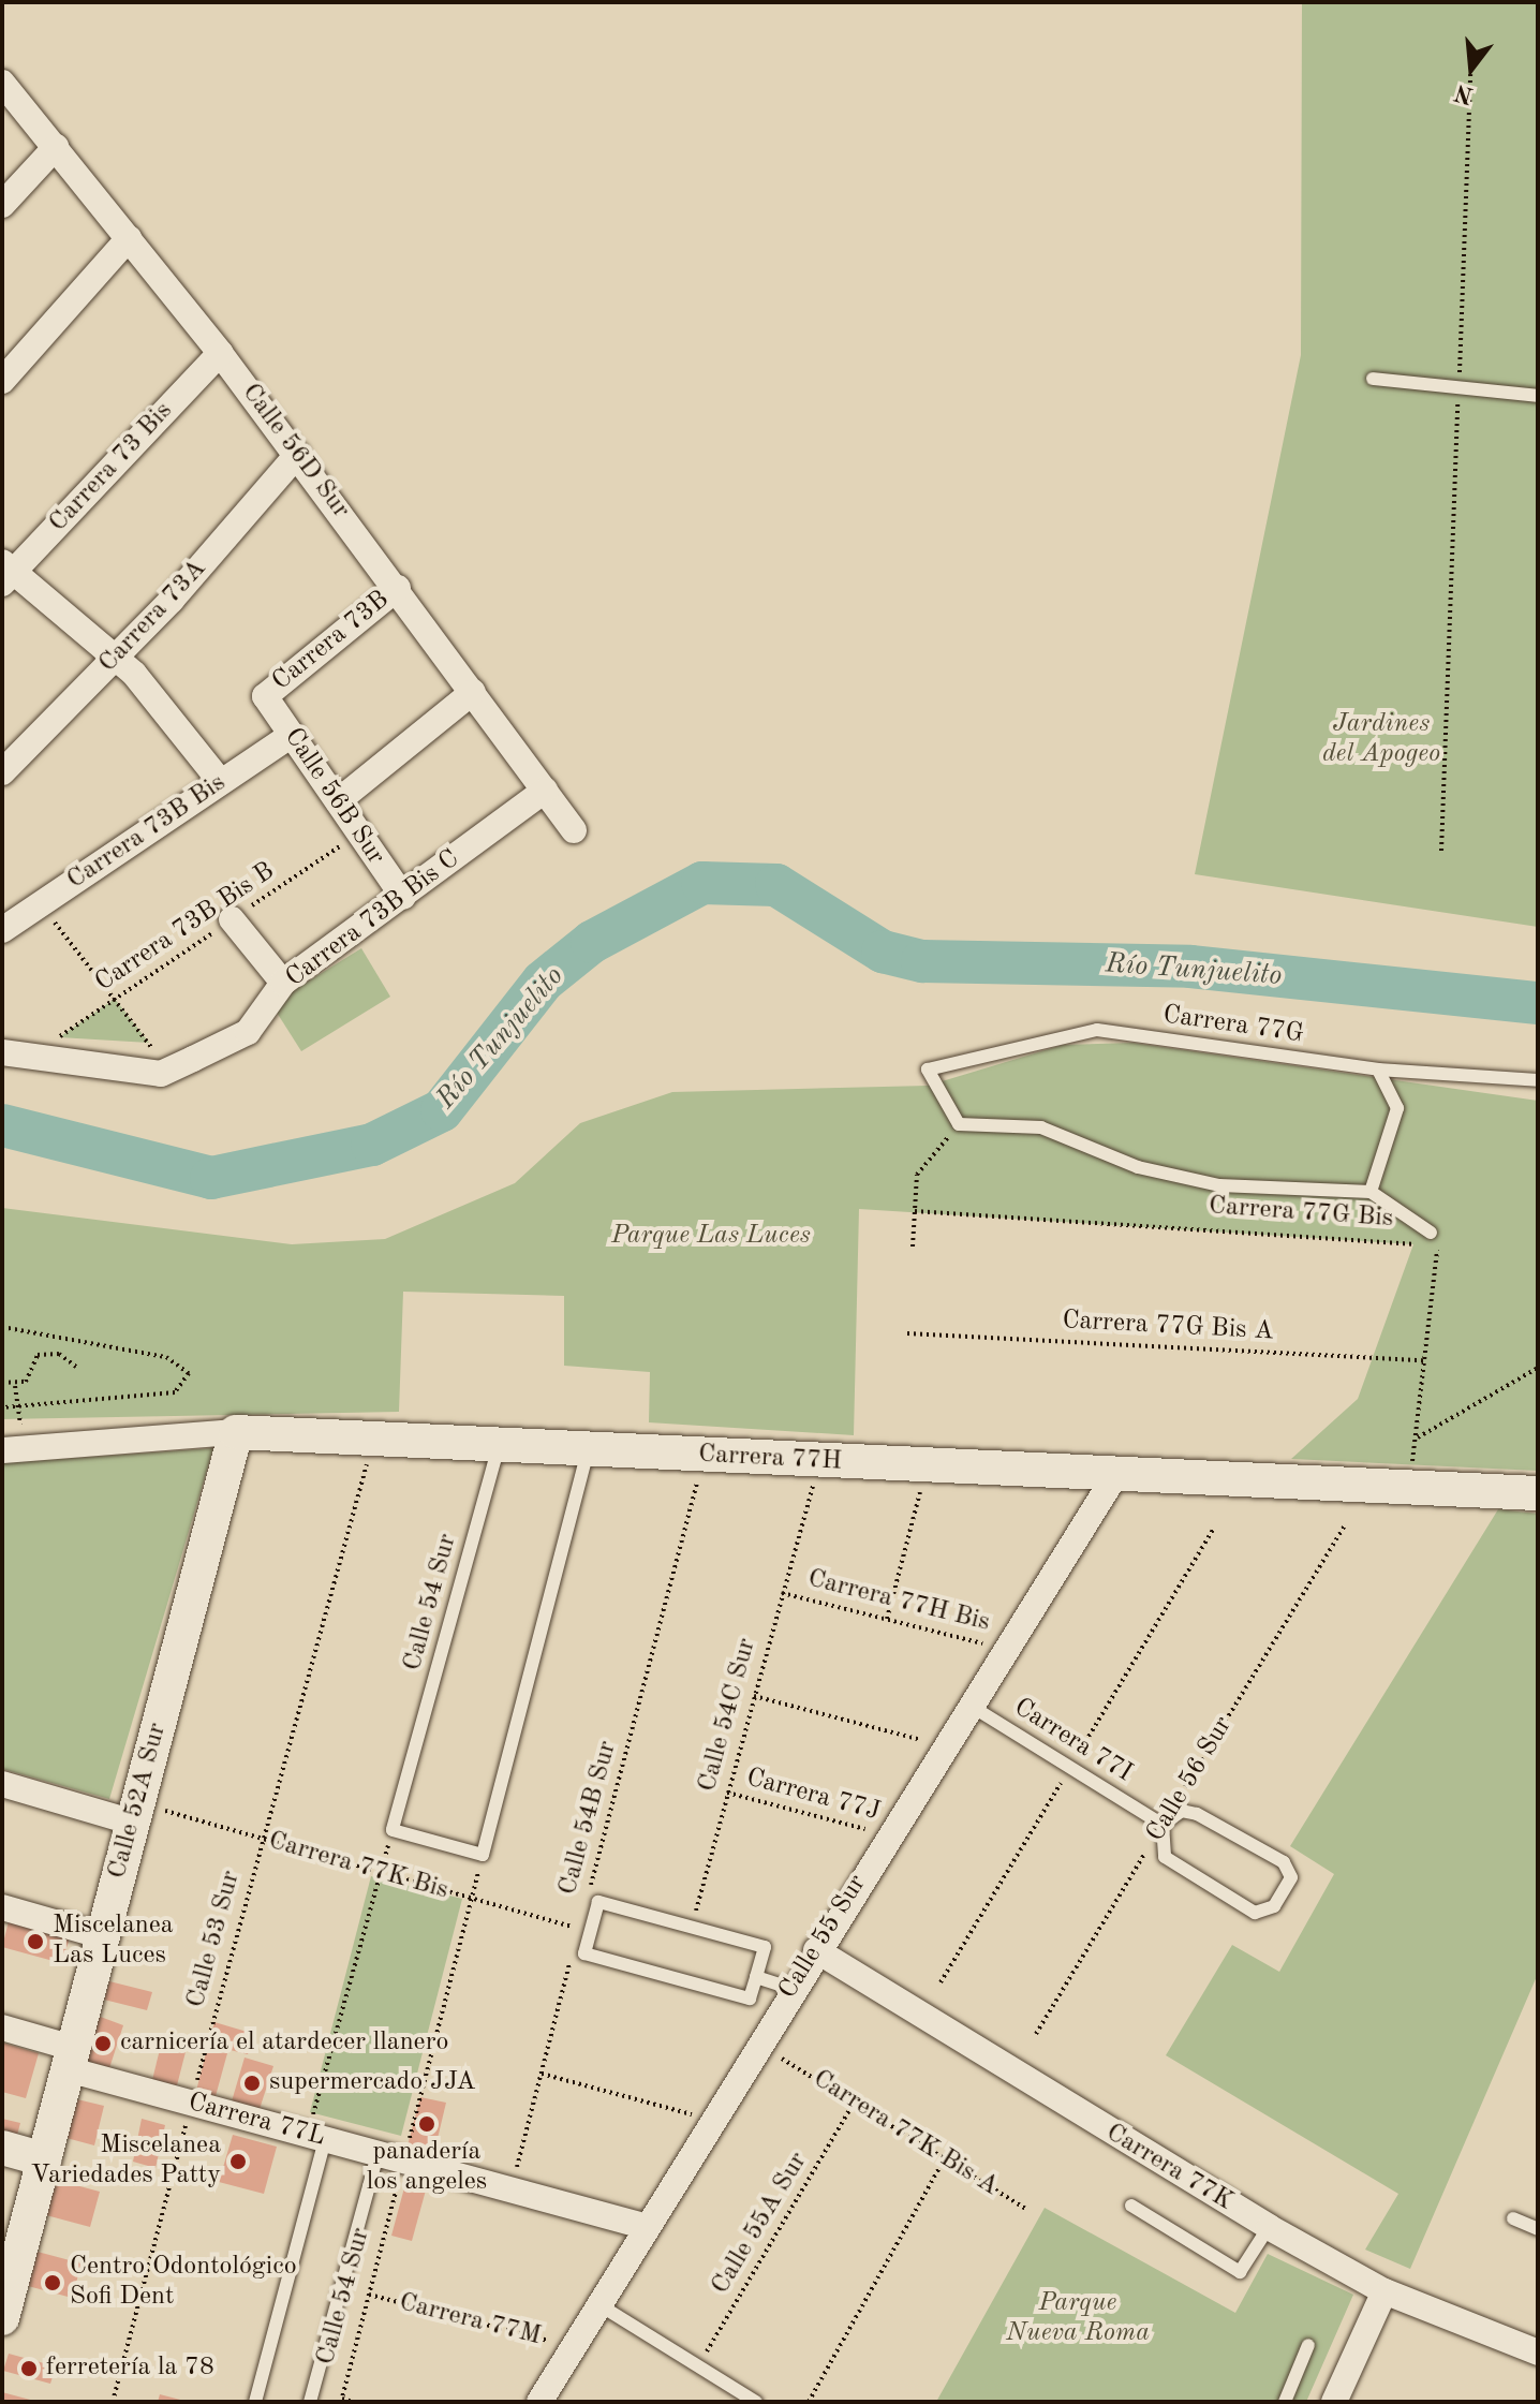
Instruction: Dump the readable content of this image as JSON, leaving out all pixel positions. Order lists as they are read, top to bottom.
{
  "streets": {
    "street": [
      "Calle 56D Sur",
      "Carrera 73 Bis",
      "Carrera 73A",
      "Carrera 73B",
      "Calle 56B Sur",
      "Carrera 73B Bis",
      "Carrera 73B Bis C",
      "Carrera 77H",
      "Calle 52A Sur",
      "Calle 55 Sur",
      "Carrera 77L",
      "Carrera 77K"
    ],
    "lane": [
      "Carrera 77G",
      "Carrera 77G Bis",
      "Calle 54 Sur",
      "Carrera 77I"
    ],
    "path": [
      "Carrera 73B Bis B",
      "Carrera 77G Bis A",
      "Carrera 77H Bis",
      "Calle 54C Sur",
      "Calle 56 Sur",
      "Carrera 77J",
      "Calle 54B Sur",
      "Carrera 77K Bis",
      "Calle 53 Sur",
      "Carrera 77K Bis A",
      "Calle 55A Sur",
      "Carrera 77M"
    ]
  },
  "crossings": [
    ["Calle 56D Sur", "Carrera 73 Bis"],
    ["Calle 56D Sur", "Carrera 73A"],
    ["Calle 56D Sur", "Carrera 73B"],
    ["Calle 56D Sur", "Carrera 73B Bis C"],
    ["Carrera 73B", "Calle 56B Sur"],
    ["Calle 56B Sur", "Carrera 73B Bis"],
    ["Calle 56B Sur", "Carrera 73B Bis C"],
    ["Calle 56B Sur", "Carrera 73B Bis B"],
    ["Carrera 77G", "Carrera 77G Bis"],
    ["Carrera 77H", "Calle 54 Sur"],
    ["Carrera 77H", "Calle 54C Sur"],
    ["Carrera 77H", "Calle 52A Sur"],
    ["Carrera 77H", "Calle 54B Sur"],
    ["Carrera 77H", "Calle 55 Sur"],
    ["Carrera 77H", "Calle 53 Sur"],
    ["Carrera 77H Bis", "Calle 54C Sur"],
    ["Carrera 77H Bis", "Calle 55 Sur"],
    ["Calle 54 Sur", "Carrera 77K Bis"],
    ["Calle 54 Sur", "Carrera 77L"],
    ["Calle 54 Sur", "Carrera 77M"],
    ["Calle 54C Sur", "Carrera 77J"],
    ["Carrera 77I", "Calle 56 Sur"],
    ["Carrera 77I", "Calle 55 Sur"],
    ["Carrera 77J", "Calle 55 Sur"],
    ["Calle 52A Sur", "Carrera 77K Bis"],
    ["Calle 52A Sur", "Carrera 77L"],
    ["Calle 54B Sur", "Carrera 77K Bis"],
    ["Carrera 77K Bis", "Calle 53 Sur"],
    ["Calle 55 Sur", "Carrera 77L"],
    ["Calle 55 Sur", "Carrera 77K"],
    ["Calle 55 Sur", "Carrera 77M"],
    ["Calle 53 Sur", "Carrera 77L"],
    ["Carrera 77K Bis A", "Calle 55A Sur"]
  ],
  "water": ["Río Tunjuelito"],
  "parks": ["Jardines del Apogeo", "Parque Las Luces", "Parque Nueva Roma"],
  "places": [
    "Miscelanea Las Luces",
    "carnicería el atardecer llanero",
    "supermercado JJA",
    "panadería los angeles",
    "Miscelanea Variedades Patty",
    "Centro Odontológico Sofi Dent",
    "ferretería la 78"
  ],
  "north": "bottom"
}
